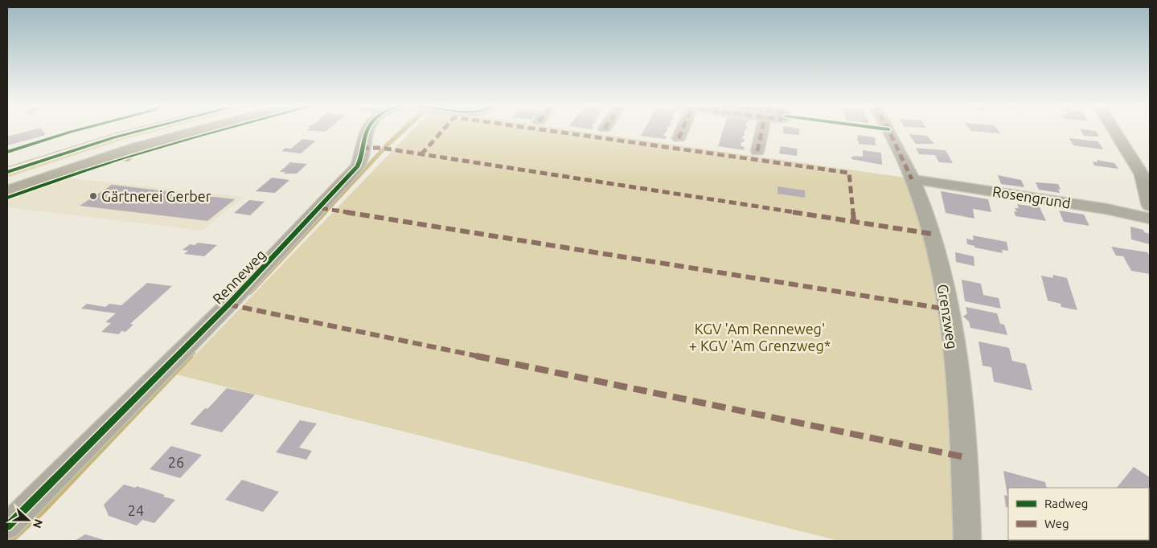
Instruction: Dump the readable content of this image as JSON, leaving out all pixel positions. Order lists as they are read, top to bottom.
{
  "streets": {
    "street": ["Rosengrund", "Renneweg", "Grenzweg"]
  },
  "crossings": [
    ["Rosengrund", "Grenzweg"]
  ],
  "parks": ["KGV 'Am Renneweg' + KGV 'Am Grenzweg*"],
  "places": ["Gärtnerei Gerber"],
  "house_numbers": ["26", "24"],
  "legend": ["Radweg", "Weg"],
  "north": "right"
}
